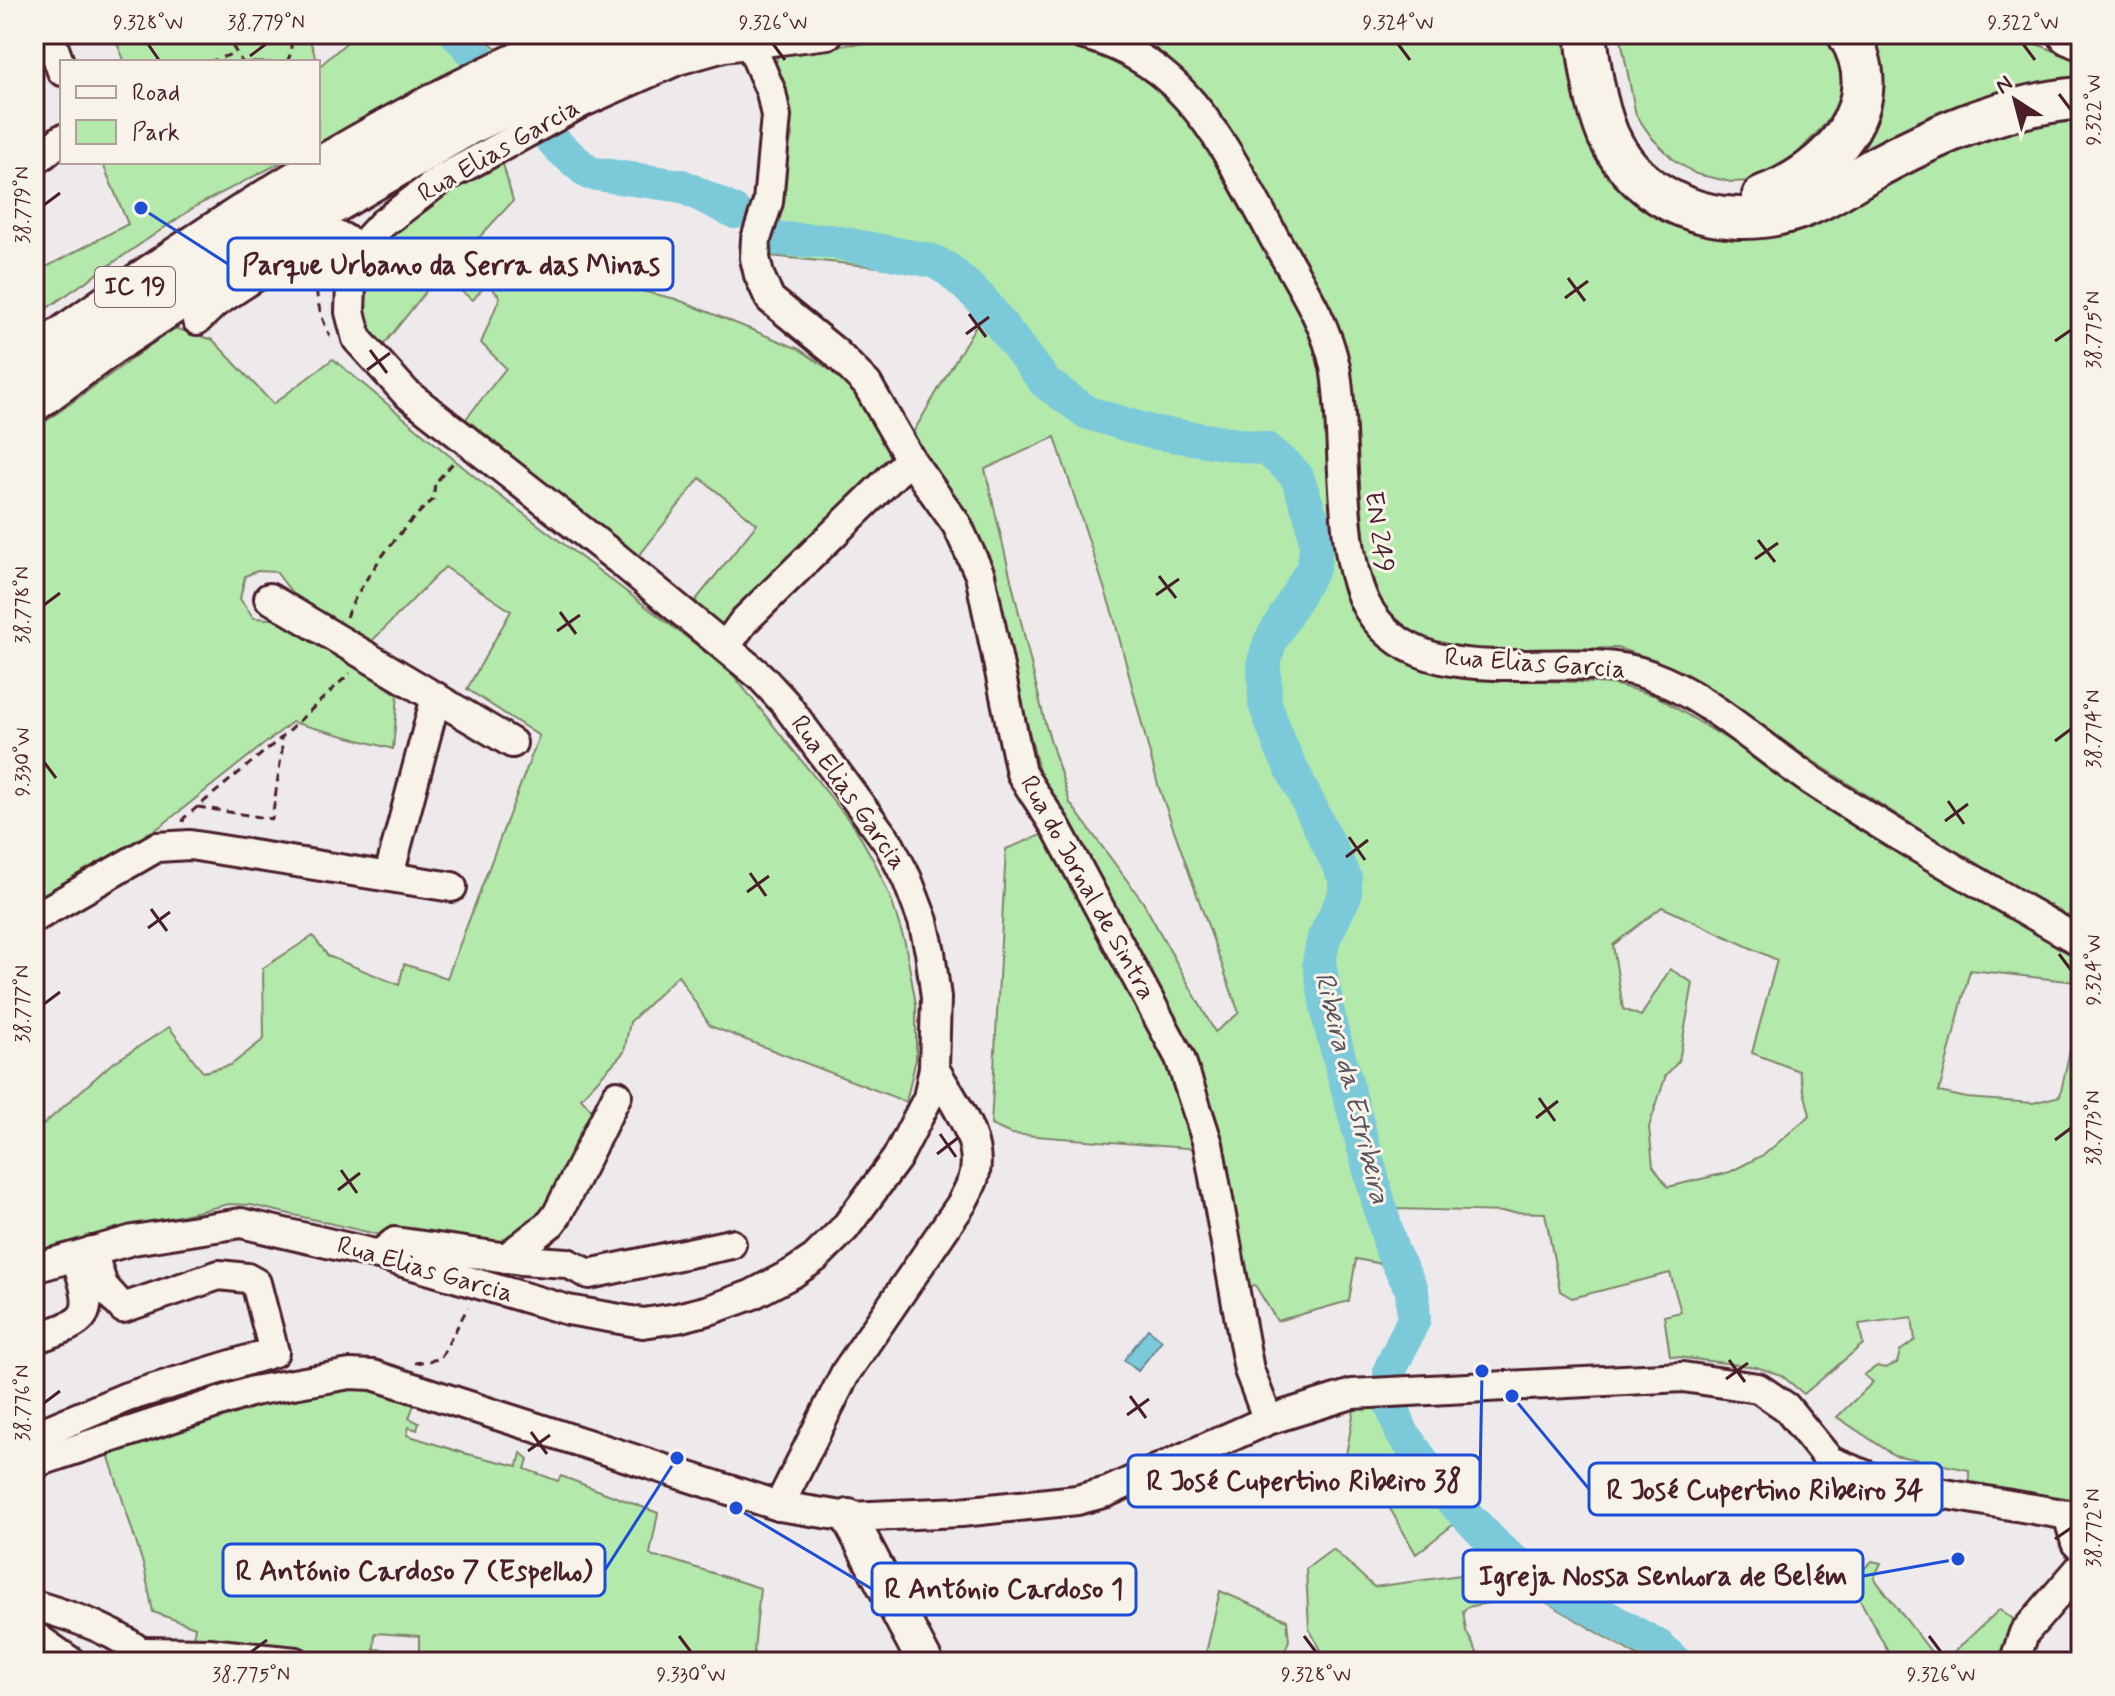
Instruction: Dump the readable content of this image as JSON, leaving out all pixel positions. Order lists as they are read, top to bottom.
{
  "streets": {
    "highway": ["IC 19"],
    "street": ["Rua Elias Garcia", "EN 249", "Rua do Jornal de Sintra"]
  },
  "crossings": [
    ["Rua Elias Garcia", "IC 19"],
    ["Rua Elias Garcia", "Rua do Jornal de Sintra"]
  ],
  "water": ["Ribeira da Estribeira"],
  "places": [
    "Parque Urbano da Serra das Minas",
    "R José Cupertino Ribeiro 38",
    "R José Cupertino Ribeiro 34",
    "R António Cardoso 7 (Espelho)",
    "R António Cardoso 1",
    "Igreja Nossa Senhora de Belém"
  ],
  "legend": ["Road", "Park"],
  "north": "top left",
  "coordinates": [
    "9.328°W",
    "38.779°N",
    "9.326°W",
    "9.324°W",
    "9.322°W",
    "38.775°N",
    "38.778°N",
    "38.774°N",
    "9.330°W",
    "38.777°N",
    "38.773°N",
    "38.776°N",
    "38.772°N"
  ]
}
